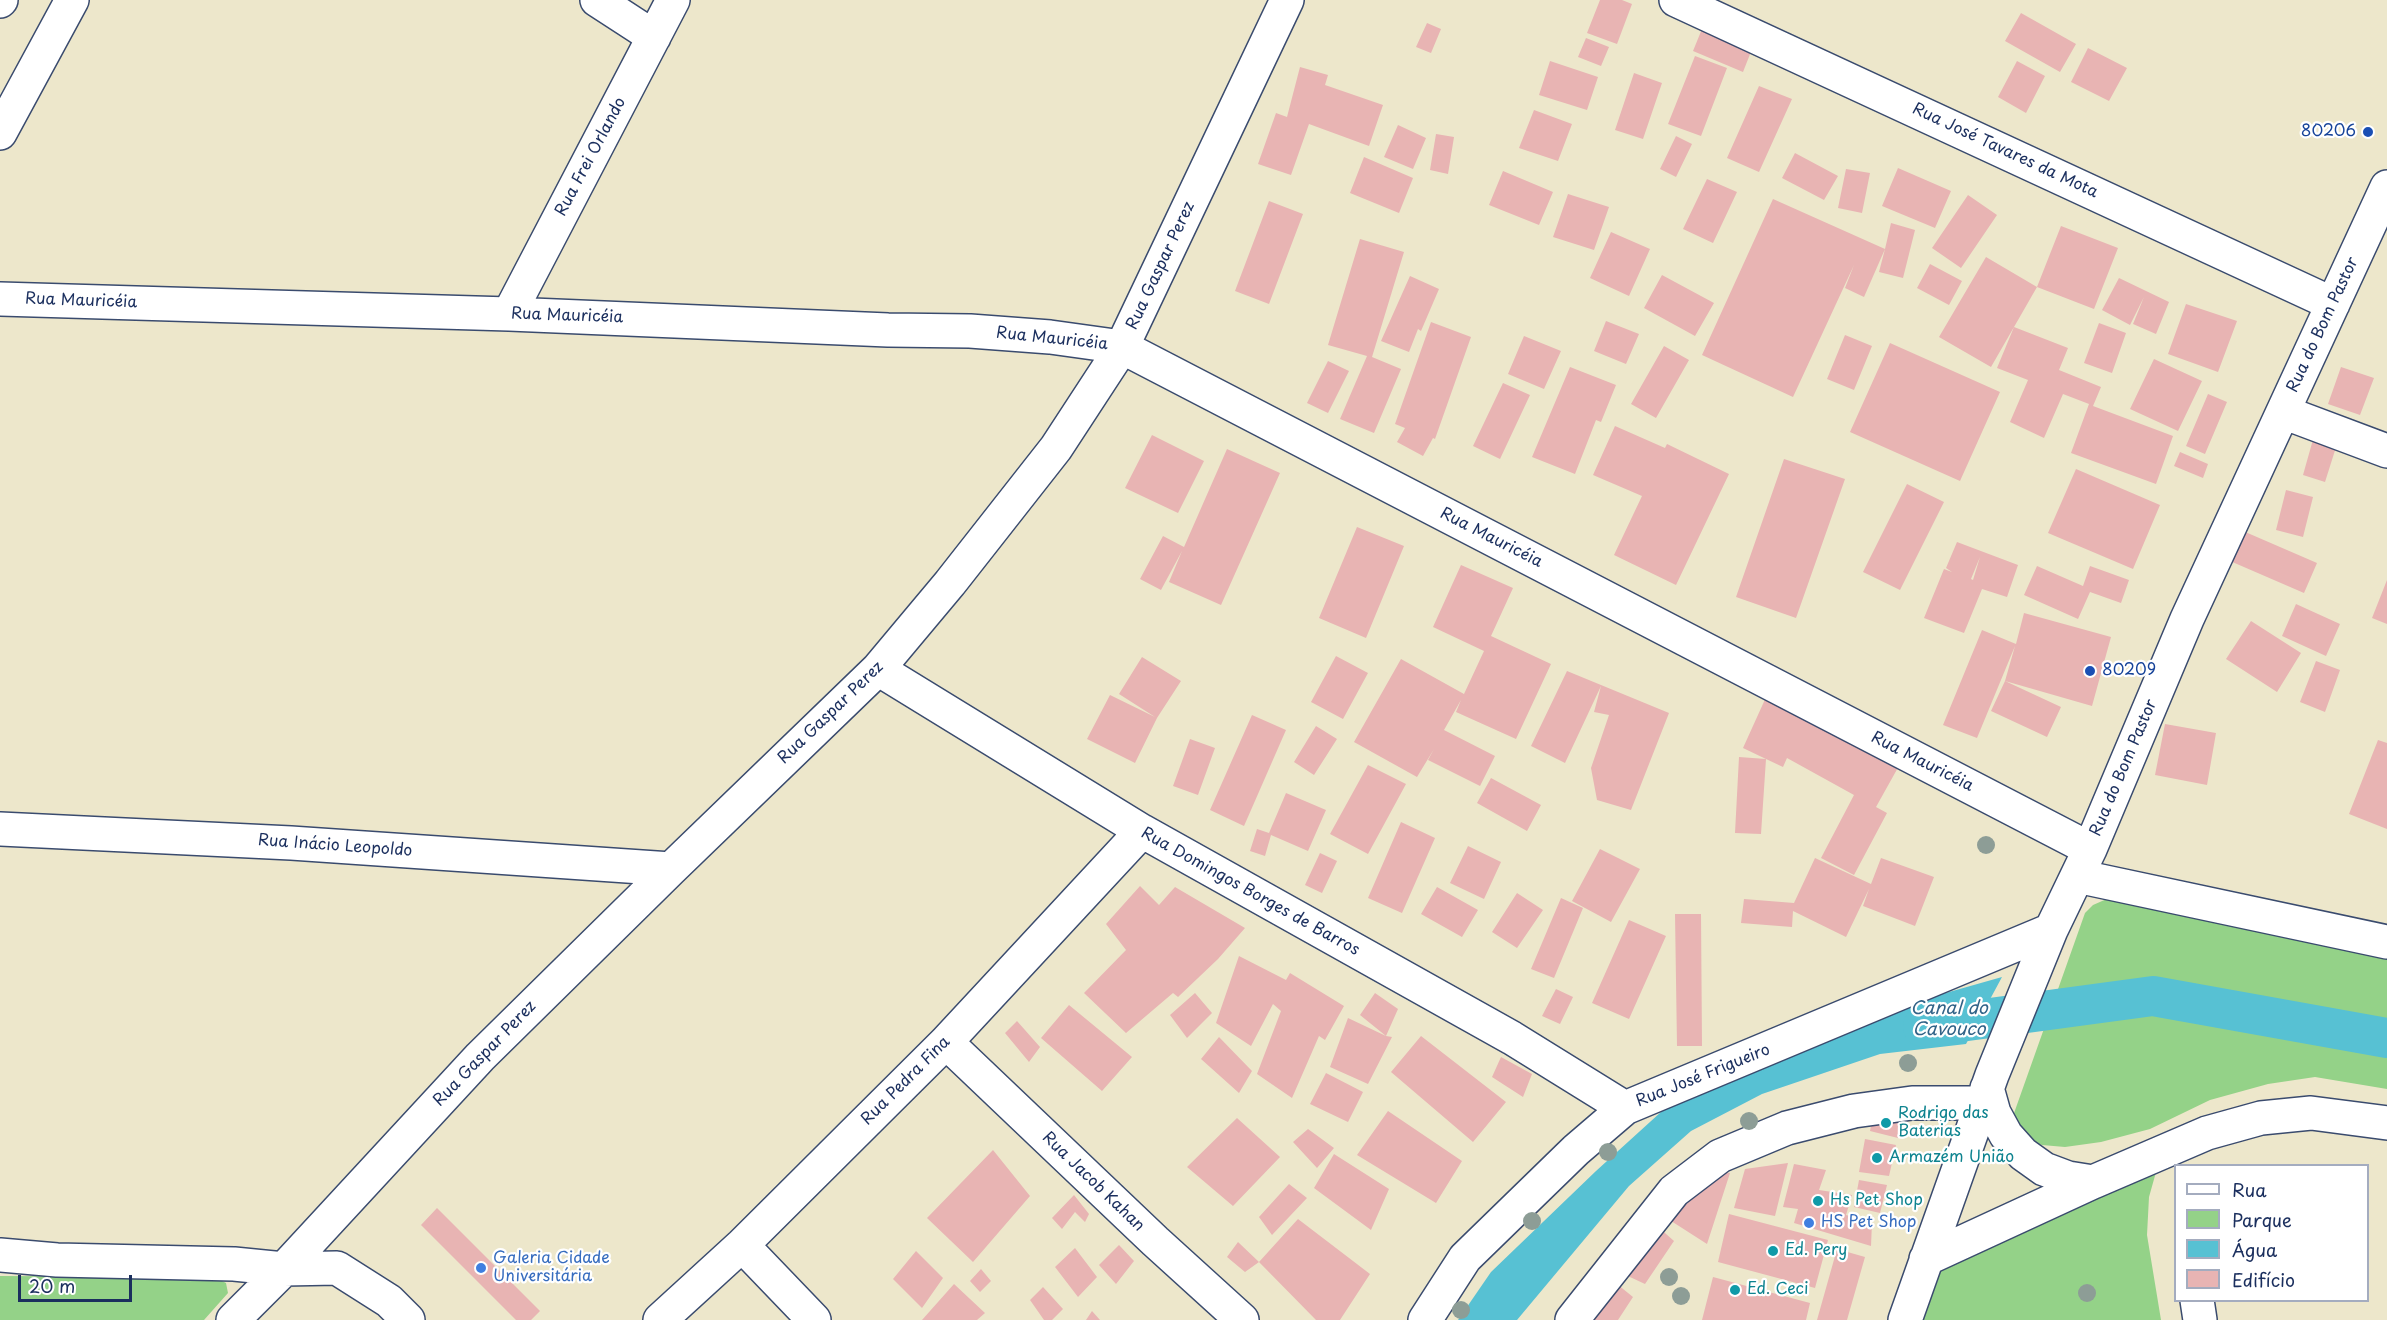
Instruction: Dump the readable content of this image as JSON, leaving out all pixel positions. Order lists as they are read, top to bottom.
{
  "streets": {
    "street": [
      "Rua José Tavares da Mota",
      "Rua Frei Orlando",
      "Rua Gaspar Perez",
      "Rua Mauricéia",
      "Rua do Bom Pastor",
      "Rua Inácio Leopoldo",
      "Rua Domingos Borges de Barros",
      "Rua José Frigueiro",
      "Rua Pedra Fina",
      "Rua Jacob Kahan"
    ]
  },
  "crossings": [
    ["Rua José Tavares da Mota", "Rua do Bom Pastor"],
    ["Rua Frei Orlando", "Rua Mauricéia"],
    ["Rua Gaspar Perez", "Rua Mauricéia"],
    ["Rua Gaspar Perez", "Rua Inácio Leopoldo"],
    ["Rua Gaspar Perez", "Rua Domingos Borges de Barros"],
    ["Rua Mauricéia", "Rua do Bom Pastor"],
    ["Rua do Bom Pastor", "Rua José Frigueiro"],
    ["Rua Domingos Borges de Barros", "Rua José Frigueiro"],
    ["Rua Domingos Borges de Barros", "Rua Pedra Fina"],
    ["Rua Pedra Fina", "Rua Jacob Kahan"]
  ],
  "water": ["Canal do Cavouco"],
  "places": [
    "80206",
    "80209",
    "Rodrigo das Baterias",
    "Armazém União",
    "Hs Pet Shop",
    "HS Pet Shop",
    "Ed. Pery",
    "Galeria Cidade Universitária",
    "Ed. Ceci"
  ],
  "legend": [
    "Rua",
    "Parque",
    "Água",
    "Edifício"
  ],
  "scale_bar": "20 m"
}
